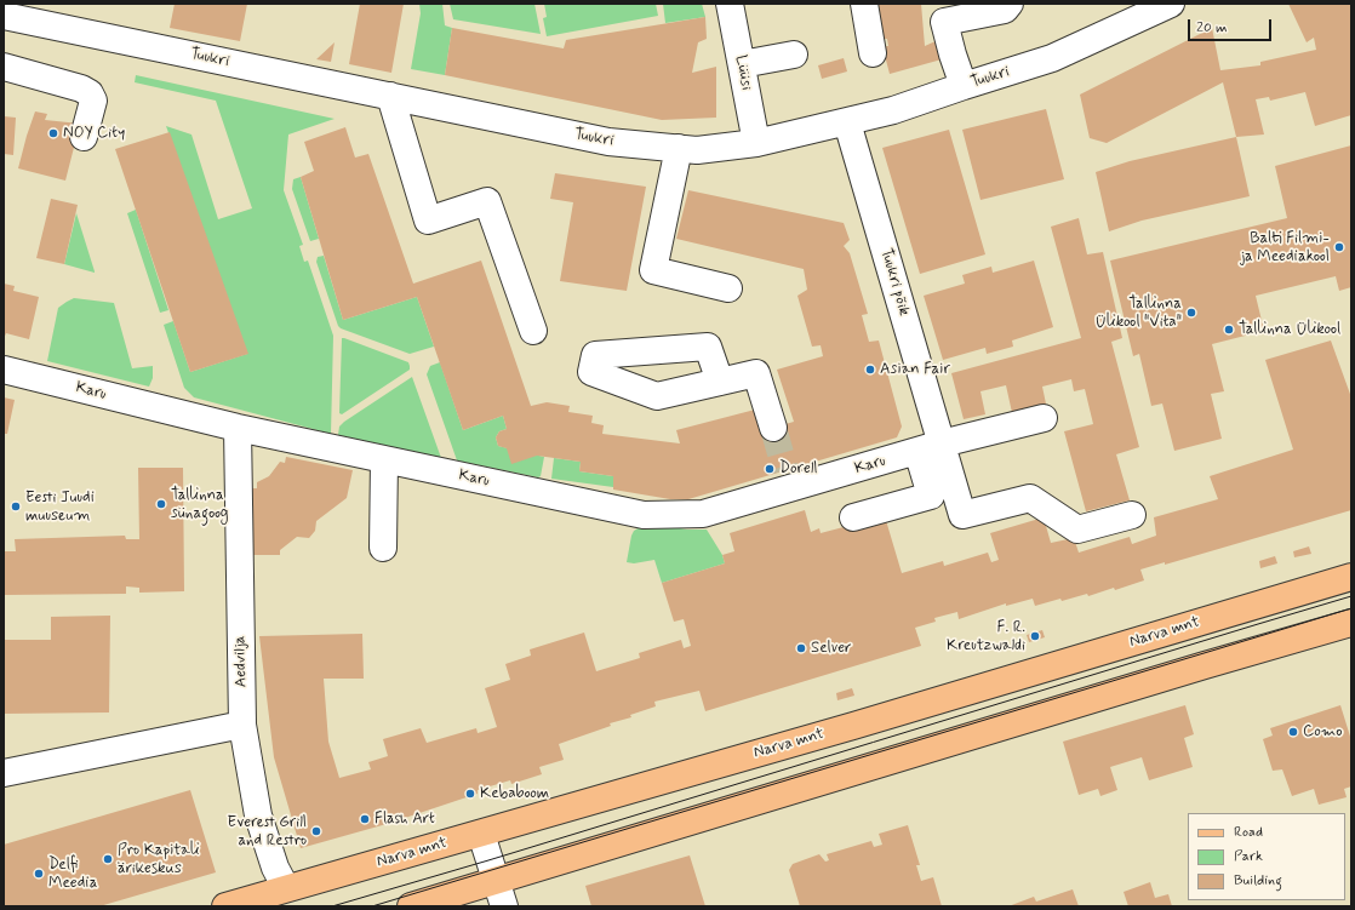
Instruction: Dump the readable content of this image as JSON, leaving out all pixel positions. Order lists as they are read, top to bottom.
{
  "streets": {
    "main road": ["Narva mnt"],
    "street": [
      "Tuukri",
      "Lüüsi",
      "Tuukri põik",
      "Karu",
      "Aedvilja"
    ]
  },
  "crossings": [
    ["Tuukri", "Lüüsi"],
    ["Tuukri", "Tuukri põik"],
    ["Tuukri põik", "Karu"],
    ["Karu", "Aedvilja"],
    ["Narva mnt", "Aedvilja"]
  ],
  "places": [
    "NOY City",
    "Balti Filmi- ja Meediakool",
    "Tallinna Ülikool \"Vita\"",
    "Tallinna Ülikool",
    "Asian Fair",
    "Dorell",
    "Tallinna sünagoog",
    "Eesti Juudi muuseum",
    "F. R. Kreutzwaldi",
    "Selver",
    "Como",
    "Kebaboom",
    "Flash Art",
    "Everest Grill and Restro",
    "Pro Kapitali ärikeskus",
    "Delfi Meedia"
  ],
  "legend": ["Road", "Park", "Building"],
  "scale_bar": "20 m"
}
